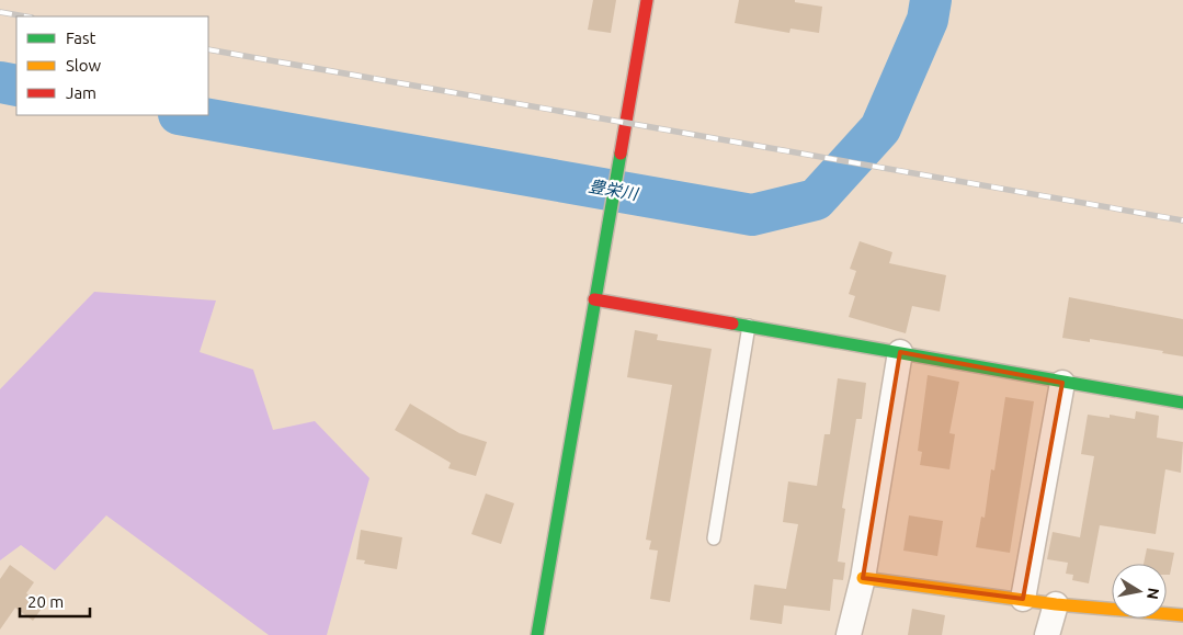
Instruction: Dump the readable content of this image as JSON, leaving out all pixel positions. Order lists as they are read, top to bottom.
{
  "water": ["豊栄川"],
  "legend": ["Fast", "Slow", "Jam"],
  "scale_bar": "20 m",
  "north": "right"
}
